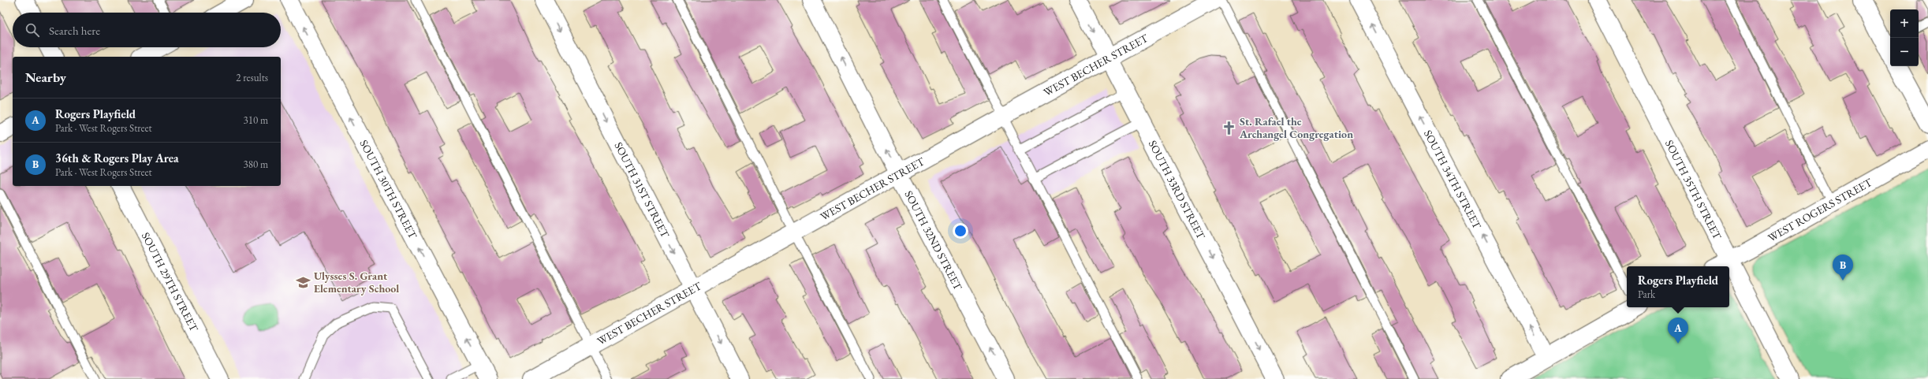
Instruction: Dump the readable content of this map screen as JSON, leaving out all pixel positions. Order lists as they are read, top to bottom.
{
  "streets": {
    "street": [
      "WEST BECHER STREET",
      "SOUTH 34TH STREET",
      "SOUTH 35TH STREET",
      "SOUTH 30TH STREET",
      "SOUTH 31ST STREET",
      "SOUTH 33RD STREET",
      "WEST ROGERS STREET",
      "SOUTH 32ND STREET",
      "SOUTH 29TH STREET"
    ]
  },
  "crossings": [
    ["WEST BECHER STREET", "SOUTH 31ST STREET"],
    ["WEST BECHER STREET", "SOUTH 33RD STREET"],
    ["WEST BECHER STREET", "SOUTH 32ND STREET"],
    ["SOUTH 35TH STREET", "WEST ROGERS STREET"]
  ],
  "one_way": [
    "SOUTH 34TH STREET",
    "SOUTH 30TH STREET",
    "SOUTH 31ST STREET",
    "SOUTH 33RD STREET",
    "SOUTH 32ND STREET"
  ],
  "places": {
    "church": ["St. Rafael the Archangel Congregation"],
    "school or university": ["Ulysses S. Grant Elementary School"]
  },
  "page": {
    "map_buttons": ["+", "−"],
    "search": "Search here",
    "heading": ["Nearby", "2 results"],
    "list": [
      {
        "mark": "A",
        "name": "Rogers Playfield",
        "note": "Park · West Rogers Street",
        "value": "310 m"
      },
      {
        "mark": "B",
        "name": "36th & Rogers Play Area",
        "note": "Park · West Rogers Street",
        "value": "380 m"
      }
    ],
    "pins": ["B", "A"],
    "popup": ["Rogers Playfield", "Park"]
  }
}
